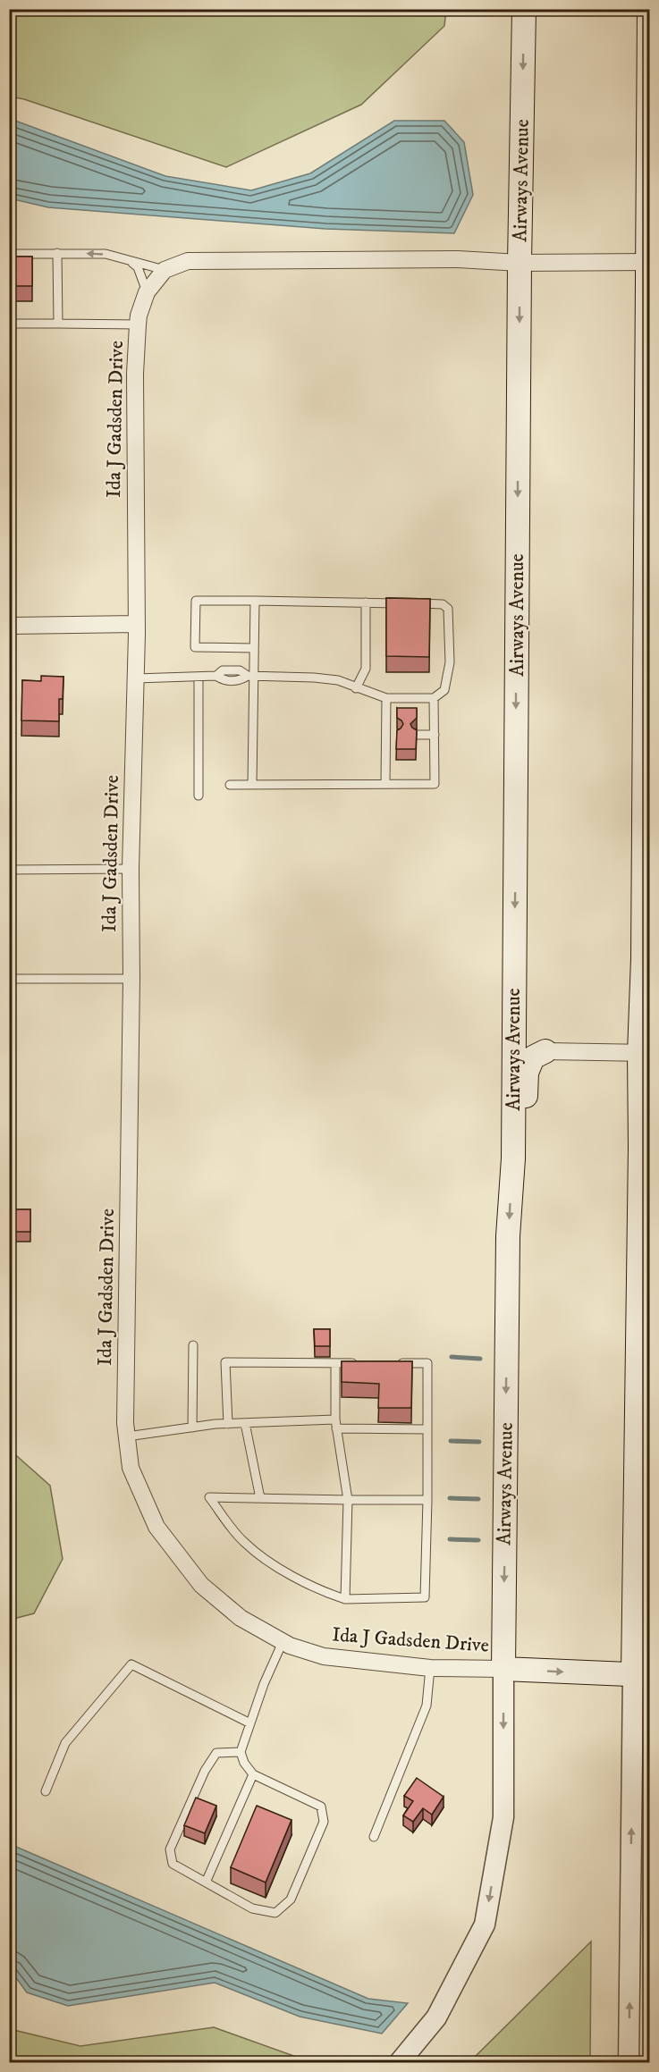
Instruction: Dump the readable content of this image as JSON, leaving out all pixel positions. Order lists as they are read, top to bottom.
{
  "streets": {
    "main road": ["Airways Avenue"],
    "street": ["Ida J Gadsden Drive"]
  },
  "crossings": [
    ["Airways Avenue", "Ida J Gadsden Drive"]
  ]
}
